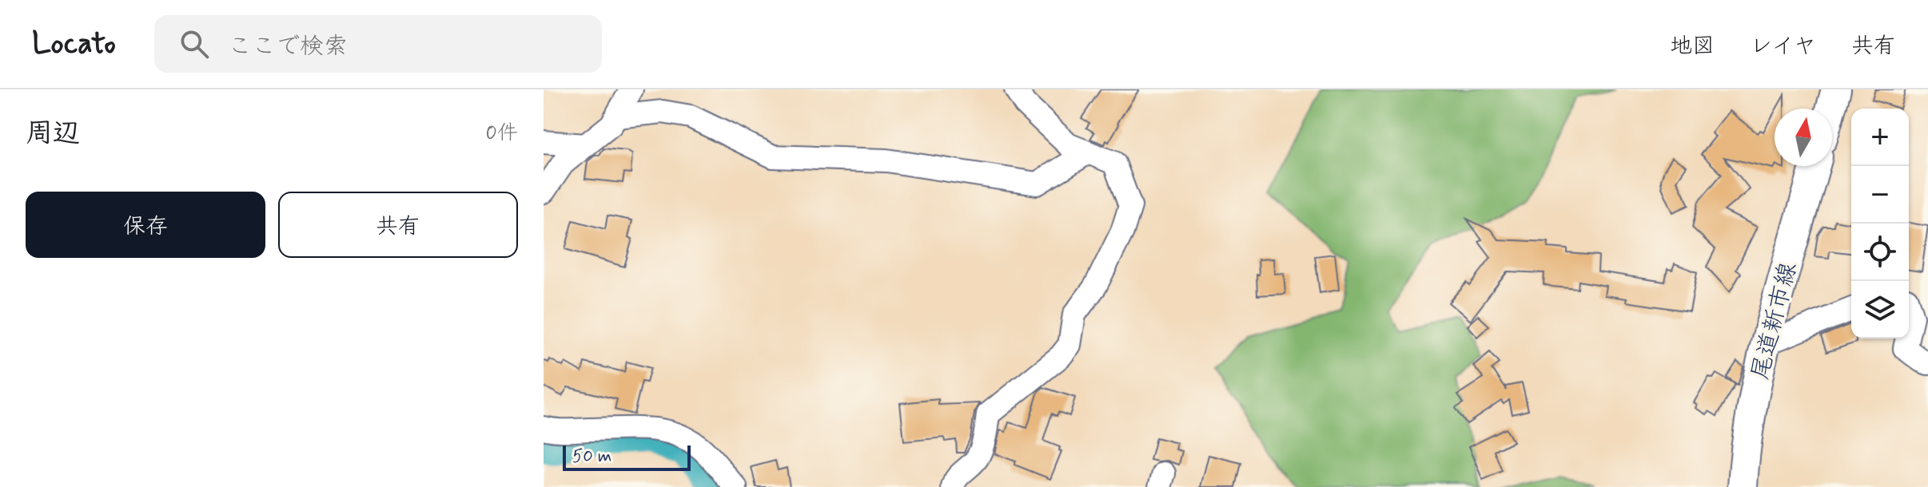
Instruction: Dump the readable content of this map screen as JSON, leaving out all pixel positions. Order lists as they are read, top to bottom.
{
  "streets": {
    "main road": ["尾道新市線"]
  },
  "scale_bar": "50 m",
  "north": "top",
  "page": {
    "header": "Locato",
    "search": "ここで検索",
    "nav": ["地図", "レイヤ", "共有"],
    "heading": ["周辺", "0件"],
    "map_buttons": ["+", "−"],
    "buttons": ["保存", "共有"],
    "scale": "50 m"
  }
}
